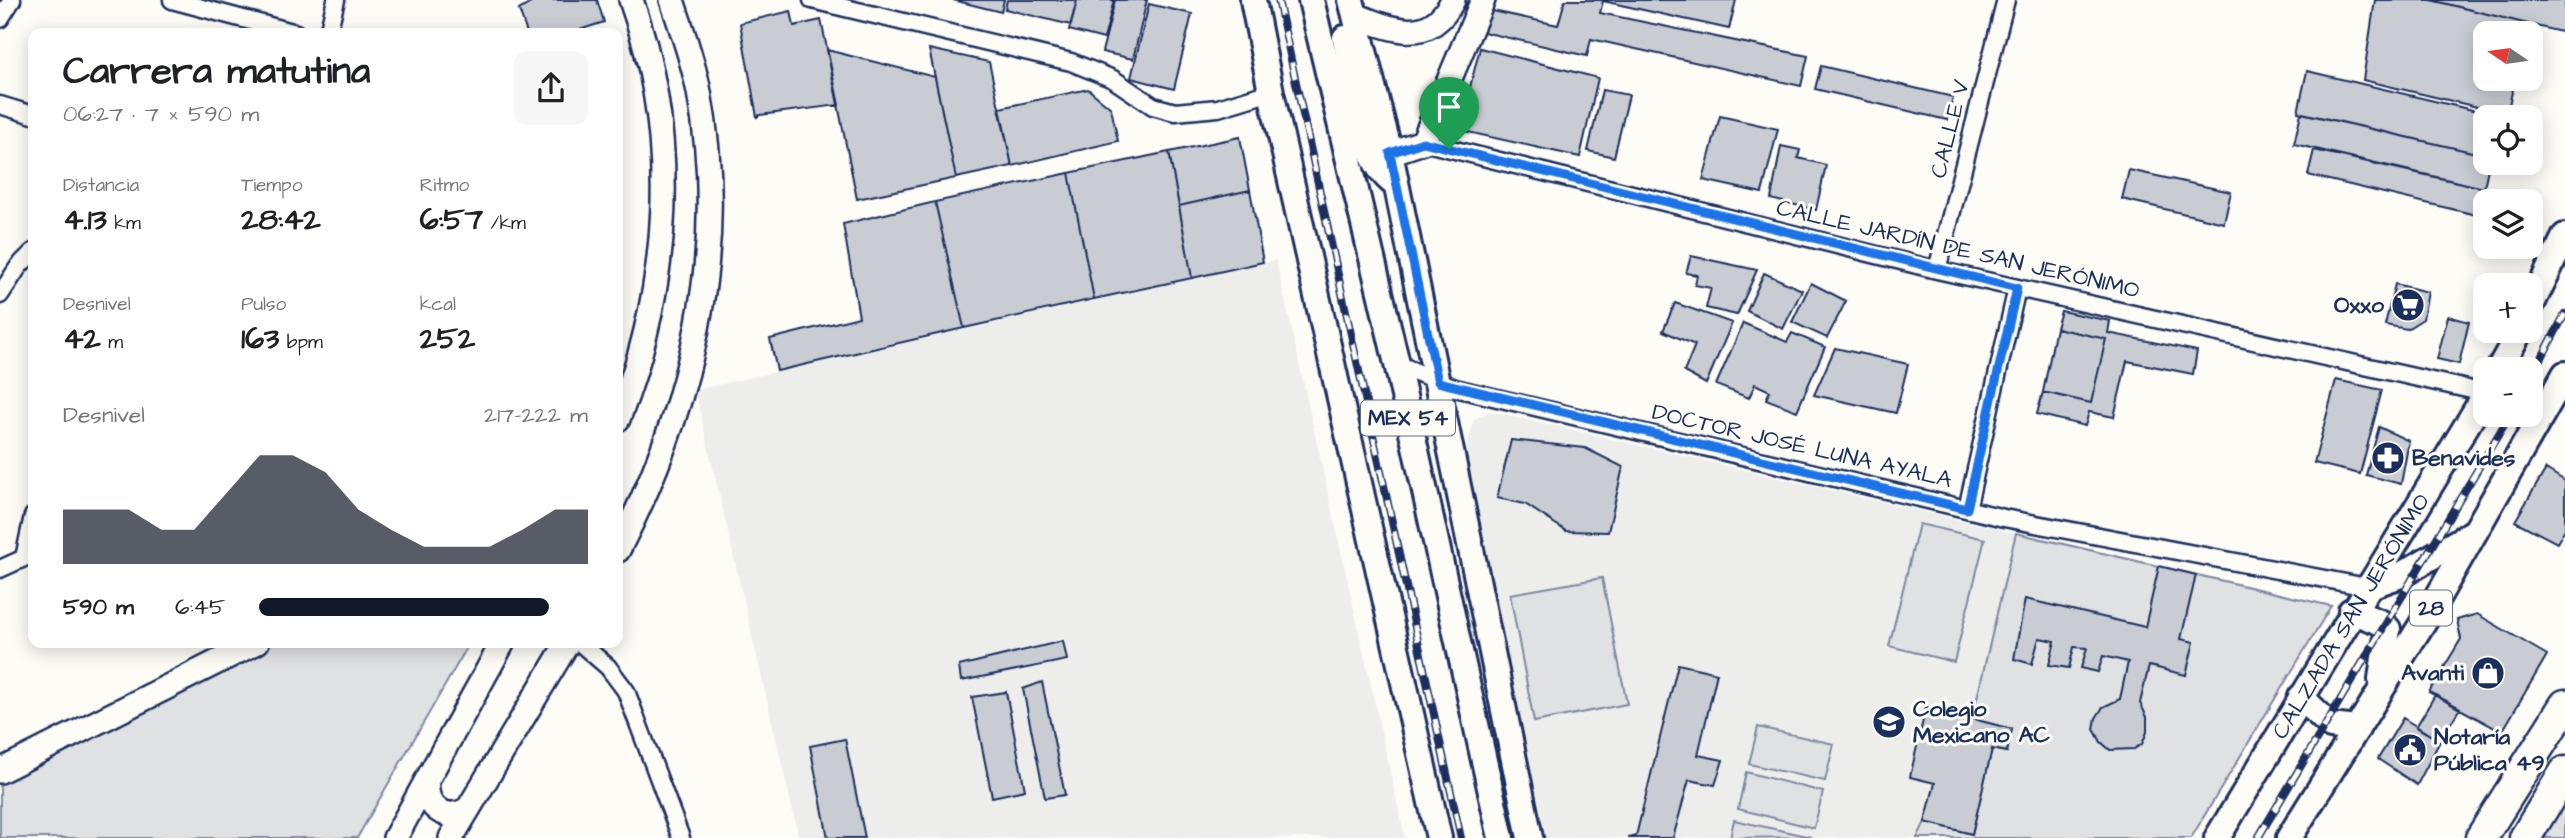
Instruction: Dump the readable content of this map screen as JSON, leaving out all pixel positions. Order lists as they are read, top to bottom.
{
  "streets": {
    "main road": ["MEX 54", "28", "CALZADA SAN JERÓNIMO"],
    "street": ["CALLE V", "CALLE JARDÍN DE SAN JERÓNIMO", "DOCTOR JOSÉ LUNA AYALA"]
  },
  "crossings": [
    ["CALLE V", "CALLE JARDÍN DE SAN JERÓNIMO"],
    ["MEX 54", "DOCTOR JOSÉ LUNA AYALA"],
    ["DOCTOR JOSÉ LUNA AYALA", "CALZADA SAN JERÓNIMO"]
  ],
  "places": {
    "supermarket": ["Oxxo"],
    "pharmacy": ["Benavides"],
    "shop": ["Avanti"],
    "school or university": ["Colegio Mexicano AC"],
    "public building": ["Notaría Pública 49"]
  },
  "north": "left",
  "page": {
    "map_buttons": ["+", "−"],
    "heading": ["Carrera matutina", "06:27 · 7 × 590 m"],
    "stats": [
      ["Distancia", "4.13 km"],
      ["Tiempo", "28:42"],
      ["Ritmo", "6:57 /km"],
      ["Desnivel", "42 m"],
      ["Pulso", "163 bpm"],
      ["kcal", "252"]
    ],
    "chart": ["Desnivel", "217–222 m"],
    "list": [
      {
        "name": "590 m",
        "note": "6:45"
      }
    ]
  }
}
